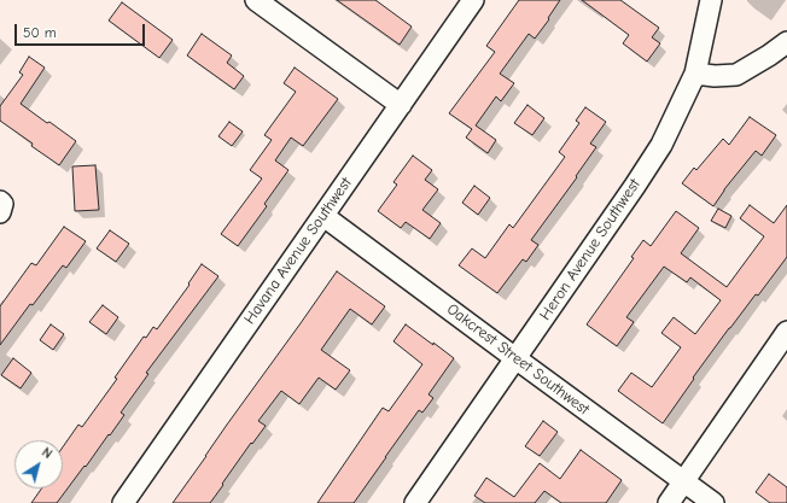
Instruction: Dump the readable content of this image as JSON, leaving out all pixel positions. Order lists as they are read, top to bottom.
{
  "streets": {
    "street": ["Heron Avenue Southwest", "Havana Avenue Southwest", "Oakcrest Street Southwest"]
  },
  "crossings": [
    ["Heron Avenue Southwest", "Oakcrest Street Southwest"],
    ["Havana Avenue Southwest", "Oakcrest Street Southwest"]
  ],
  "scale_bar": "50 m",
  "north": "top right"
}
